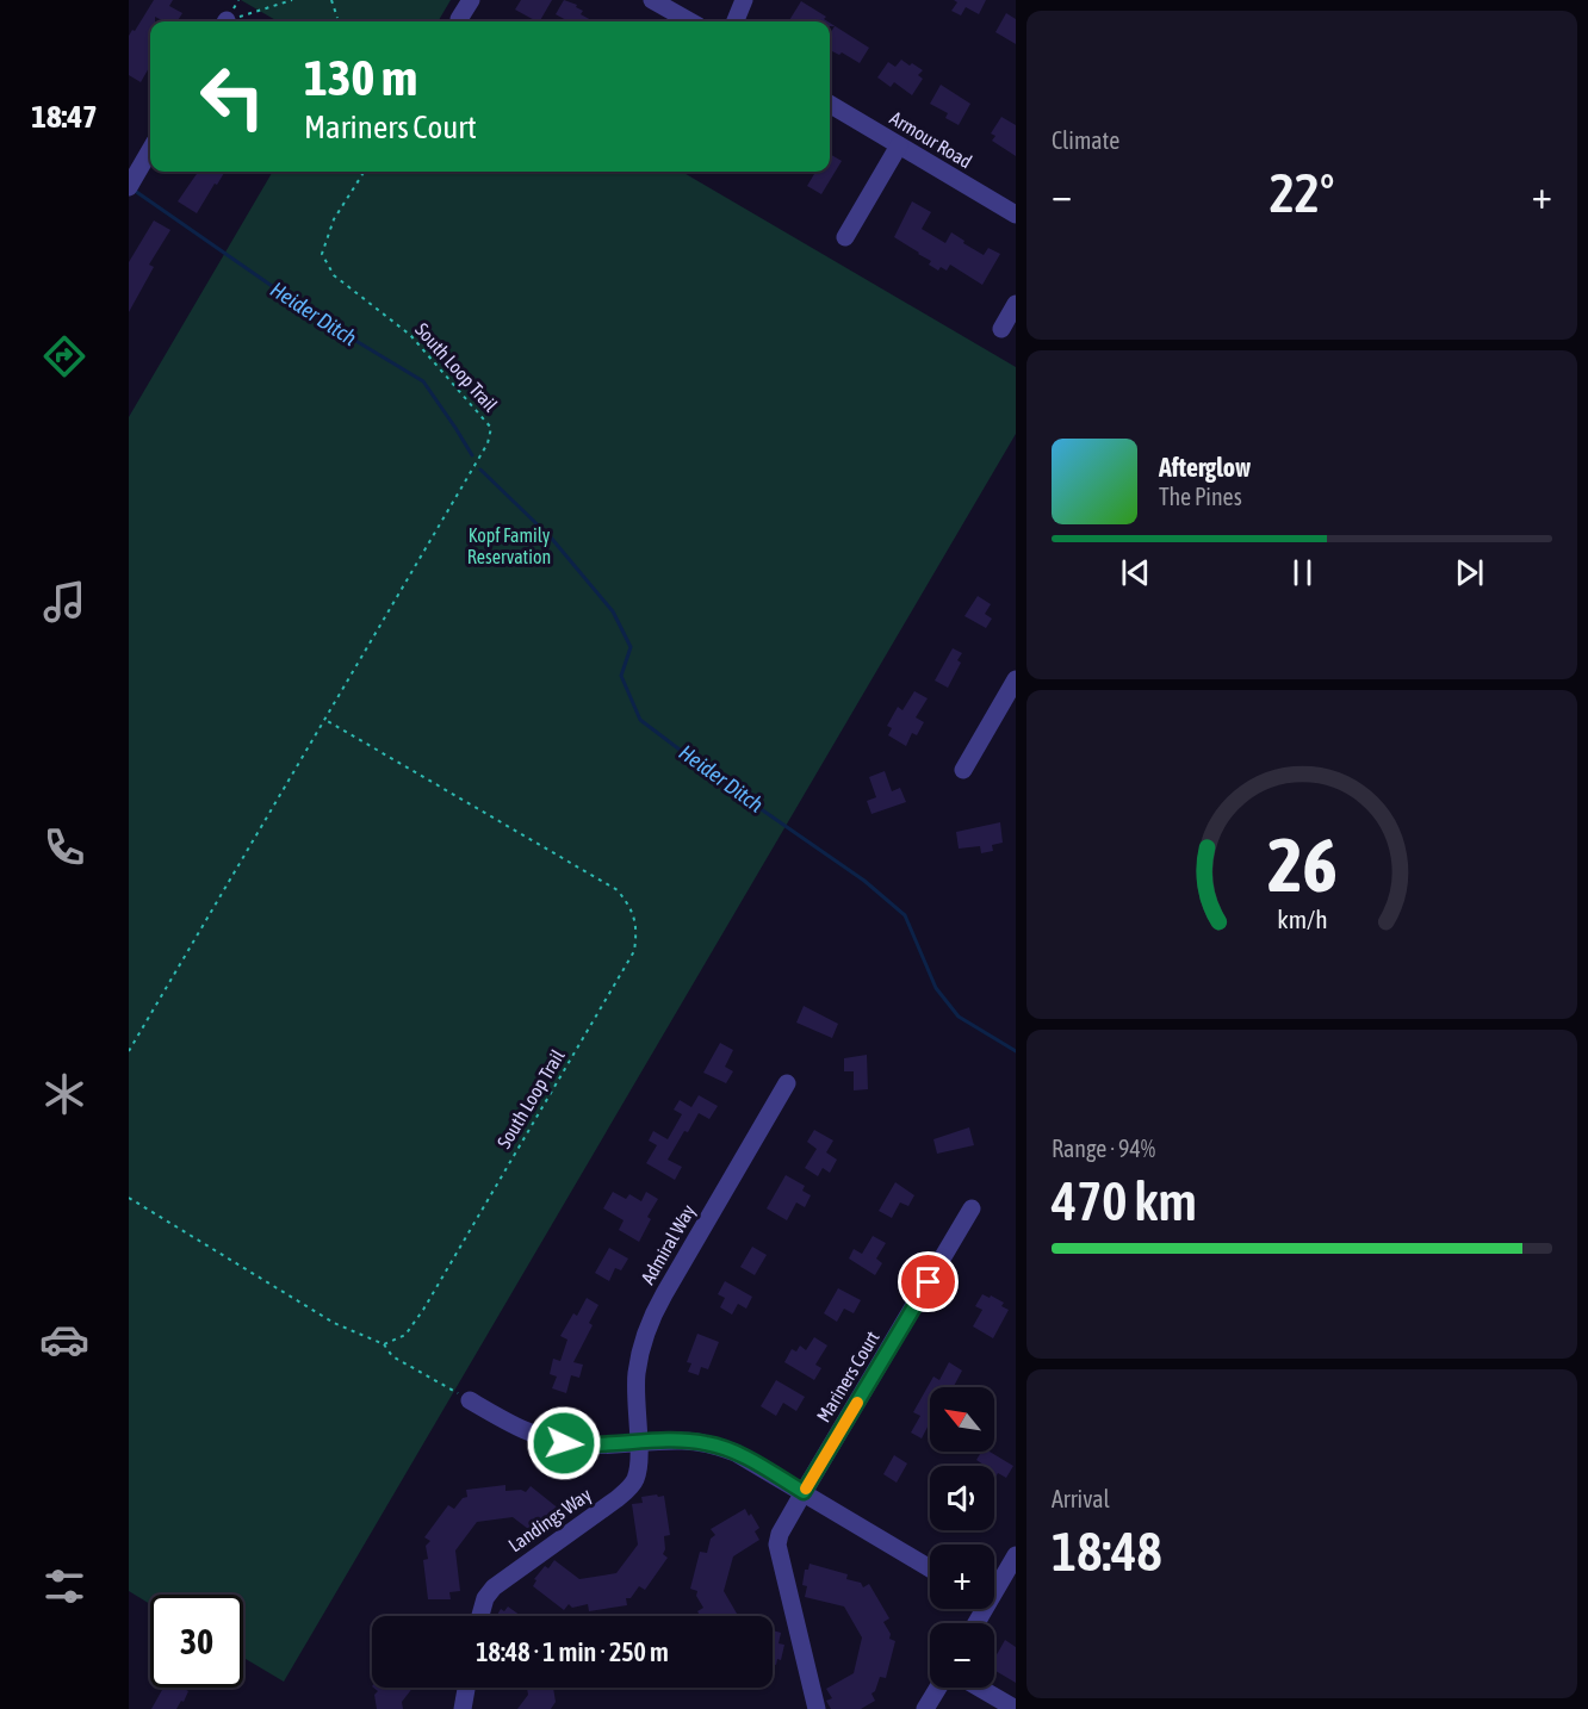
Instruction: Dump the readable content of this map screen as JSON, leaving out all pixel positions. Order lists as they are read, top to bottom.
{
  "streets": {
    "street": [
      "Armour Road",
      "Admiral Way",
      "Mariners Court",
      "Landings Way"
    ],
    "path": ["South Loop Trail"]
  },
  "crossings": [
    ["Admiral Way", "Landings Way"]
  ],
  "water": ["Heider Ditch"],
  "parks": ["Kopf Family Reservation"],
  "north": "top left",
  "page": {
    "tabs": "18:47",
    "tile": [
      "Climate",
      ["Range · 94%", "470 km"],
      ["Arrival", "18:48"]
    ],
    "turn": ["130 m", "Mariners Court"],
    "heat": ["−", "22°", "+"],
    "song": ["Afterglow", "The Pines"],
    "map_buttons": ["+", "−"],
    "limit": "30",
    "trip": "18:48 · 1 min · 250 m",
    "gauge": ["26", "km/h"]
  }
}
